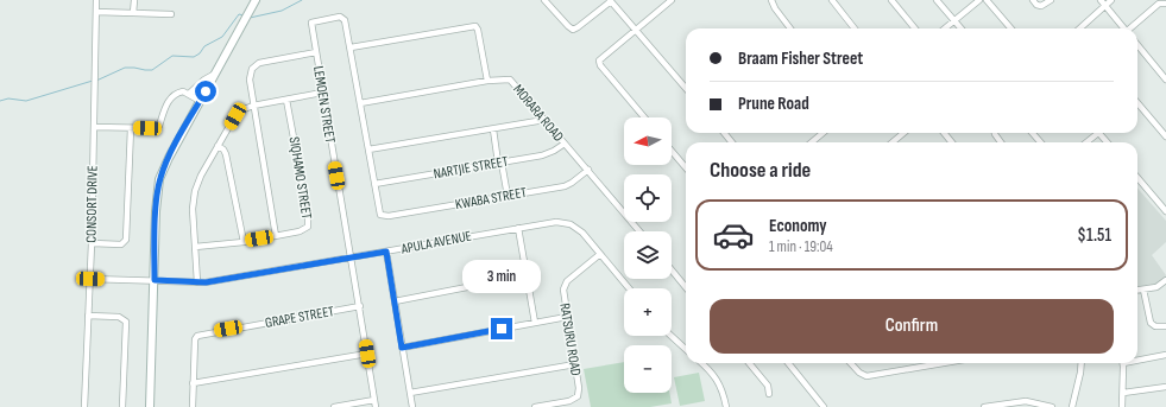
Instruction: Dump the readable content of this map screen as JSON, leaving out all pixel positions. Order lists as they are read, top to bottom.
{
  "streets": {
    "street": [
      "LEMOEN STREET",
      "MORARA ROAD",
      "NARTJIE STREET",
      "SIQHAMO STREET",
      "KWABA STREET",
      "CONSORT DRIVE",
      "APULA AVENUE",
      "GRAPE STREET",
      "RATSURU ROAD"
    ]
  },
  "crossings": [
    ["LEMOEN STREET", "APULA AVENUE"],
    ["LEMOEN STREET", "GRAPE STREET"],
    ["MORARA ROAD", "NARTJIE STREET"],
    ["MORARA ROAD", "KWABA STREET"],
    ["NARTJIE STREET", "KWABA STREET"],
    ["CONSORT DRIVE", "APULA AVENUE"],
    ["APULA AVENUE", "RATSURU ROAD"]
  ],
  "north": "left",
  "page": {
    "banner": ["Braam Fisher Street", "Prune Road"],
    "map_buttons": ["+", "−"],
    "heading": "Choose a ride",
    "list": [
      {
        "name": "Economy",
        "note": "1 min · 19:04",
        "value": "$1.51"
      }
    ],
    "bubble": "3 min",
    "buttons": "Confirm"
  }
}
